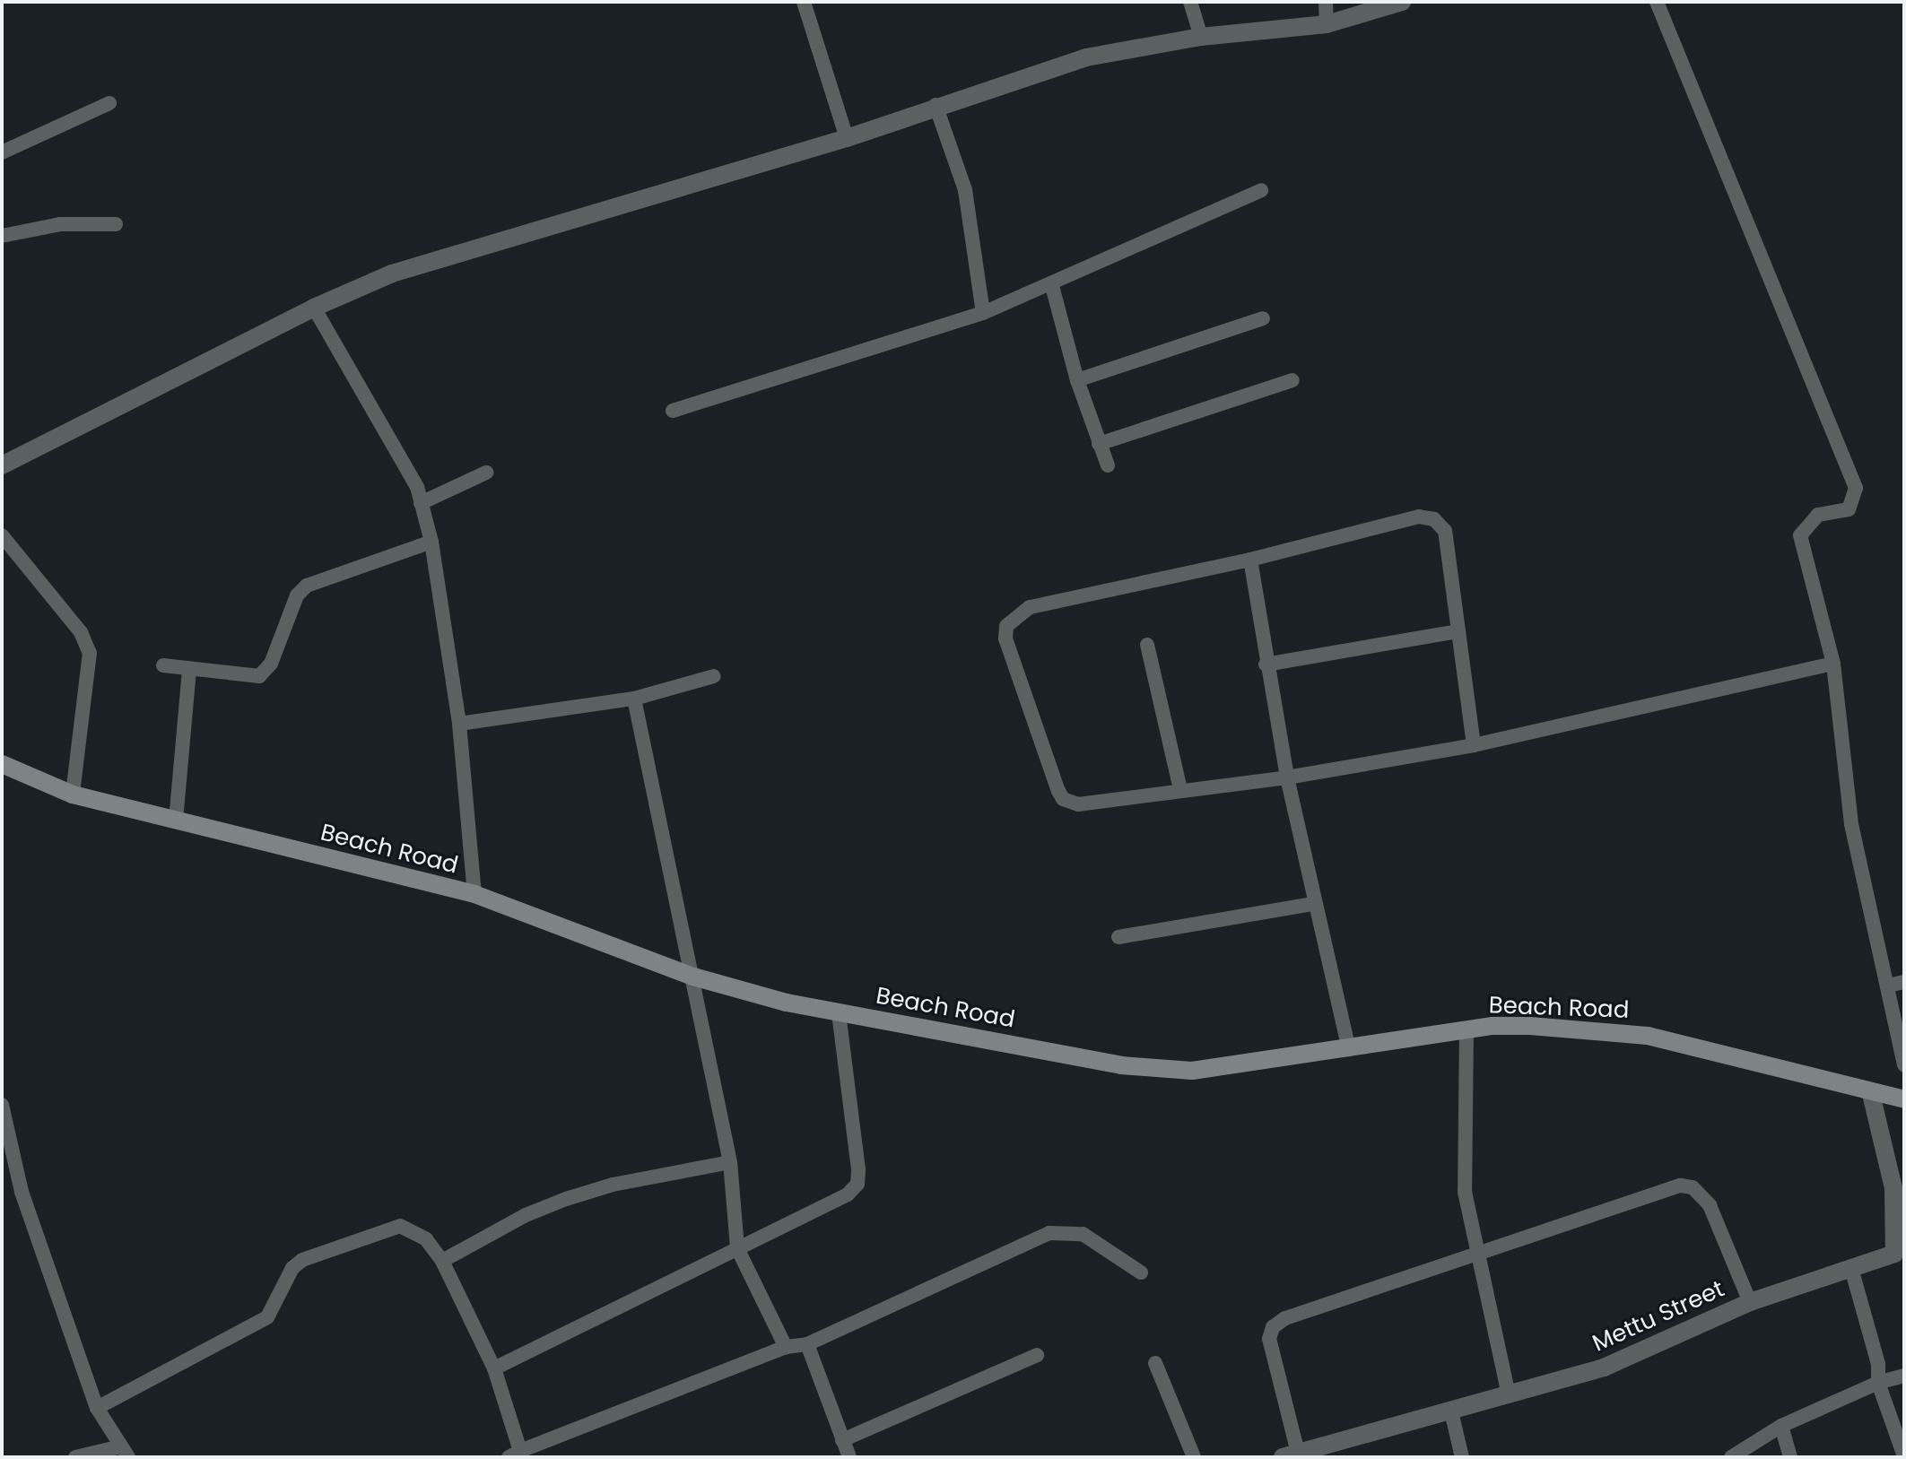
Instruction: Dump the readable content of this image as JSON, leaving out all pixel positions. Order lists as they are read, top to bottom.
{
  "streets": {
    "main road": ["Beach Road"],
    "street": ["Mettu Street"]
  },
  "crossings": [
    ["Beach Road", "Mettu Street"]
  ]
}
